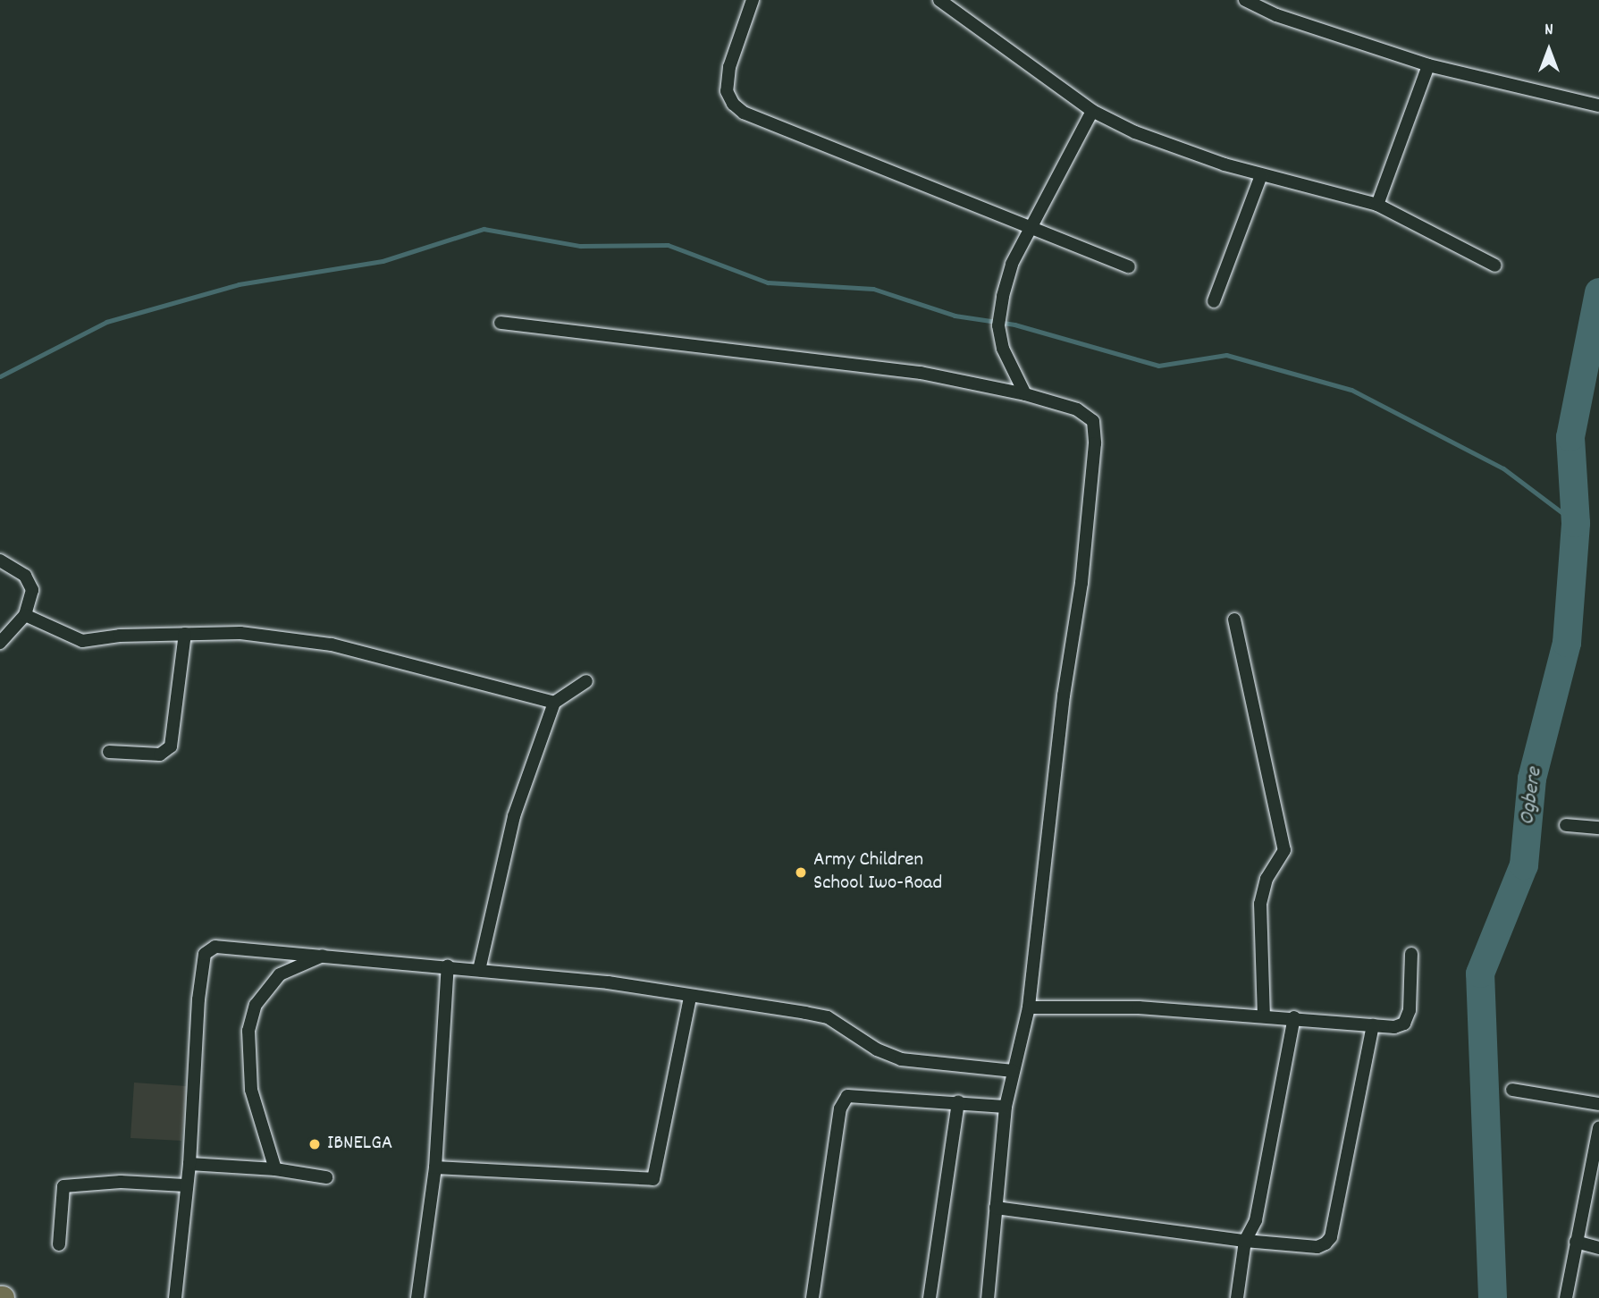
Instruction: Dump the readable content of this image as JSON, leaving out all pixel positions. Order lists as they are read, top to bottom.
{
  "water": ["Ogbere"],
  "places": ["Army Children School Iwo-Road", "IBNELGA"],
  "north": "top"
}
